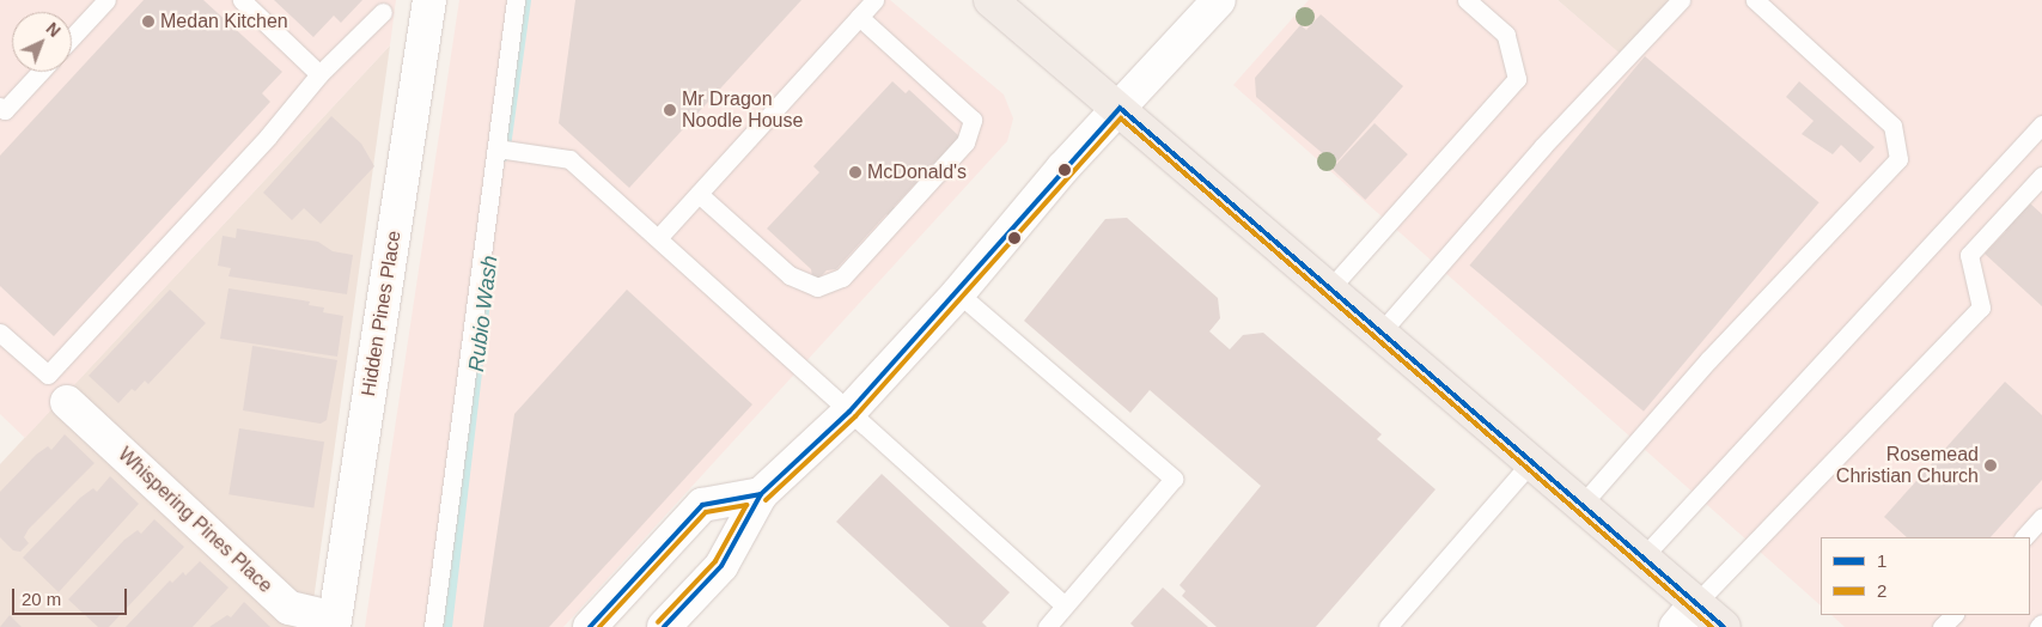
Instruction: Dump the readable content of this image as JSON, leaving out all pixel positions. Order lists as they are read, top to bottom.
{
  "streets": {
    "main road": ["Hidden Pines Place", "Whispering Pines Place"]
  },
  "crossings": [
    ["Hidden Pines Place", "Whispering Pines Place"]
  ],
  "water": ["Rubio Wash"],
  "places": [
    "Medan Kitchen",
    "Mr Dragon Noodle House",
    "McDonald's",
    "Rosemead Christian Church"
  ],
  "lines": ["transit line 1", "transit line 2"],
  "legend": ["1", "2"],
  "scale_bar": "20 m",
  "north": "top right"
}
